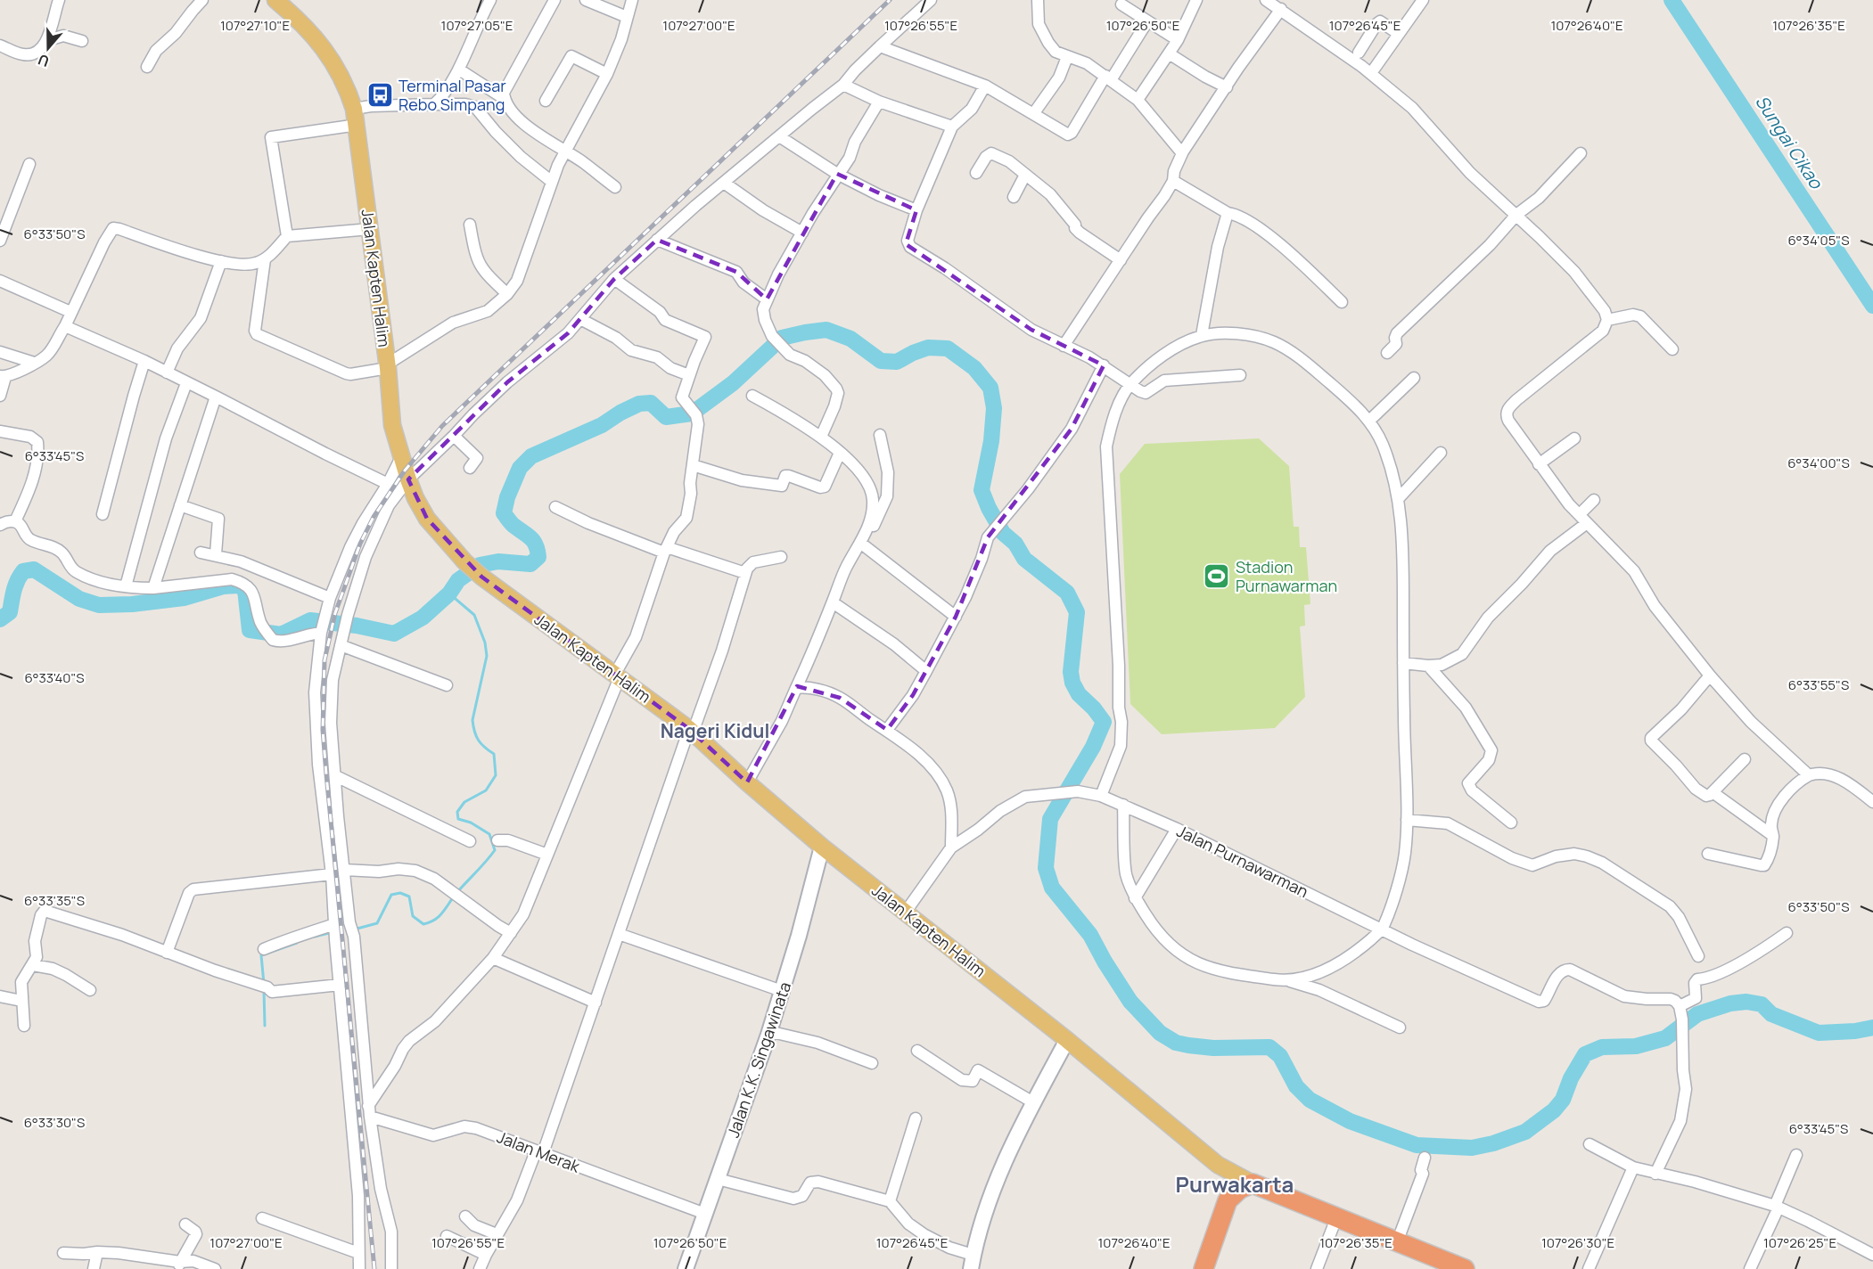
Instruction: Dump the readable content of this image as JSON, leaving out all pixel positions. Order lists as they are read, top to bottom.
{
  "streets": {
    "main road": ["Jalan Kapten Halim"],
    "street": ["Jalan Purnawarman", "Jalan K.K. Singawinata", "Jalan Merak"]
  },
  "crossings": [
    ["Jalan Kapten Halim", "Jalan K.K. Singawinata"],
    ["Jalan K.K. Singawinata", "Jalan Merak"]
  ],
  "districts": ["Nageri Kidul", "Purwakarta"],
  "water": ["Sungai Cikao"],
  "places": {
    "bus stop": ["Terminal Pasar Rebo Simpang"],
    "sports": ["Stadion Purnawarman"]
  },
  "north": "bottom",
  "coordinates": [
    "107°27'10\"E",
    "107°27'05\"E",
    "107°26'40\"E",
    "107°27'00\"E",
    "107°26'55\"E",
    "107°26'50\"E",
    "107°26'45\"E",
    "107°26'35\"E",
    "6°33'50\"S",
    "6°34'05\"S",
    "6°33'45\"S",
    "6°34'00\"S",
    "6°33'40\"S",
    "6°33'55\"S",
    "6°33'35\"S",
    "6°33'30\"S",
    "107°26'30\"E",
    "107°26'25\"E"
  ]
}
